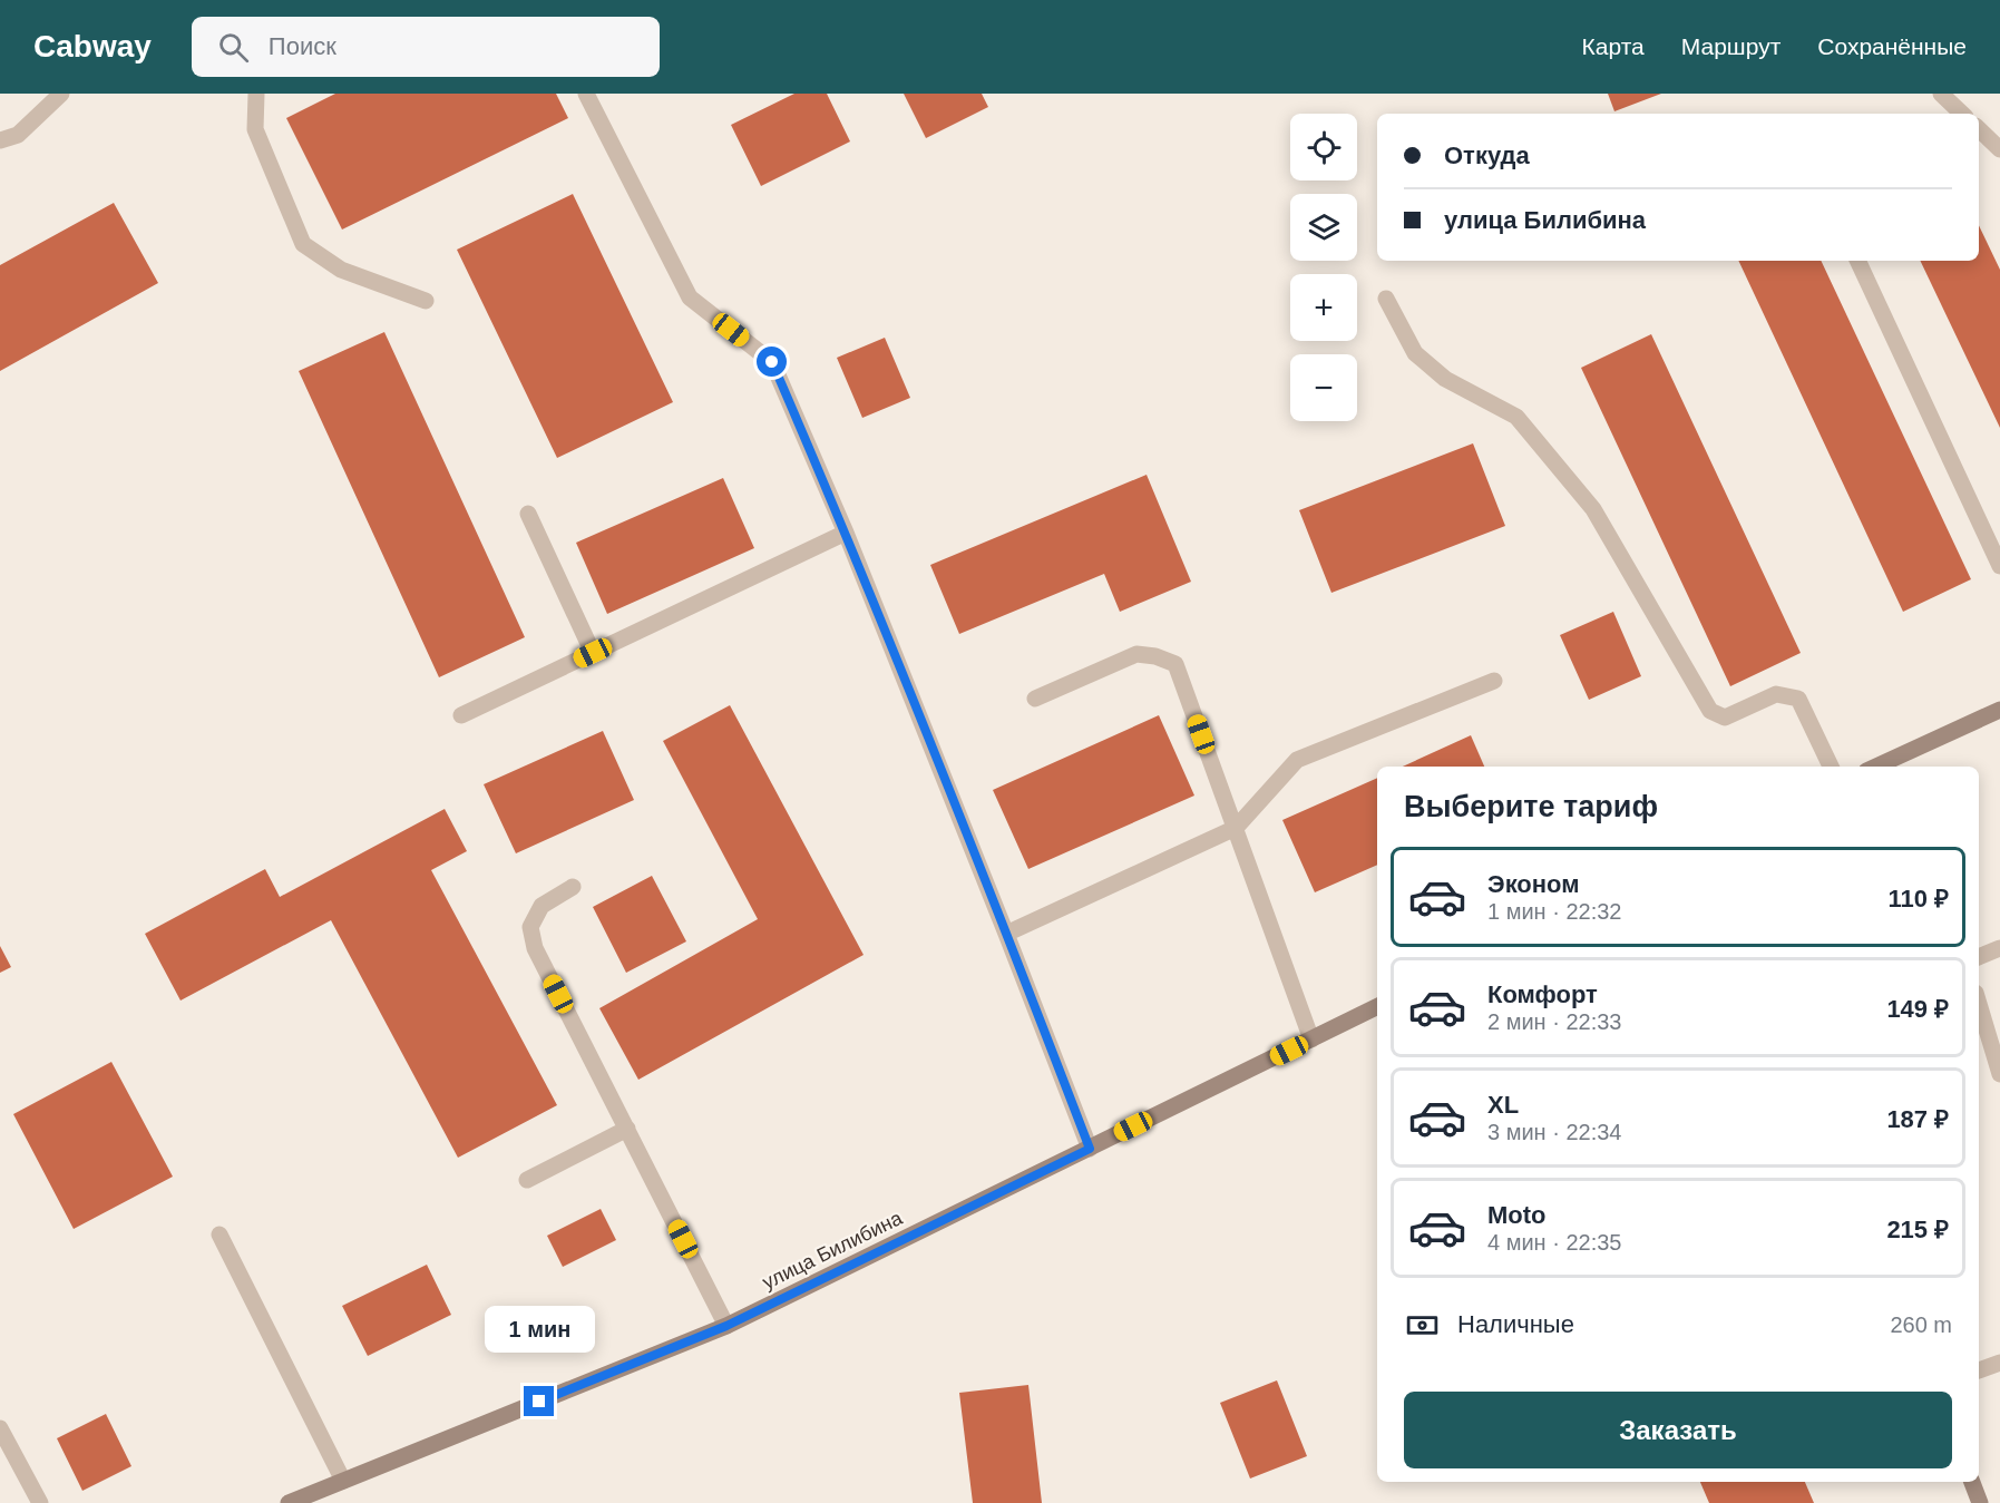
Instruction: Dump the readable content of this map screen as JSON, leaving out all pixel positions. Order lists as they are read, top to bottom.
{
  "streets": {
    "main road": ["улица Билибина"]
  },
  "page": {
    "header": "Cabway",
    "search": "Поиск",
    "nav": ["Карта", "Маршрут", "Сохранённые"],
    "map_buttons": ["+", "−"],
    "banner": ["Откуда", "улица Билибина"],
    "heading": "Выберите тариф",
    "list": [
      {
        "name": "Эконом",
        "note": "1 мин · 22:32",
        "value": "110 ₽"
      },
      {
        "name": "Комфорт",
        "note": "2 мин · 22:33",
        "value": "149 ₽"
      },
      {
        "name": "XL",
        "note": "3 мин · 22:34",
        "value": "187 ₽"
      },
      {
        "name": "Moto",
        "note": "4 мин · 22:35",
        "value": "215 ₽"
      }
    ],
    "pay": ["Наличные", "260 m"],
    "bubble": "1 мин",
    "buttons": "Заказать"
  }
}
